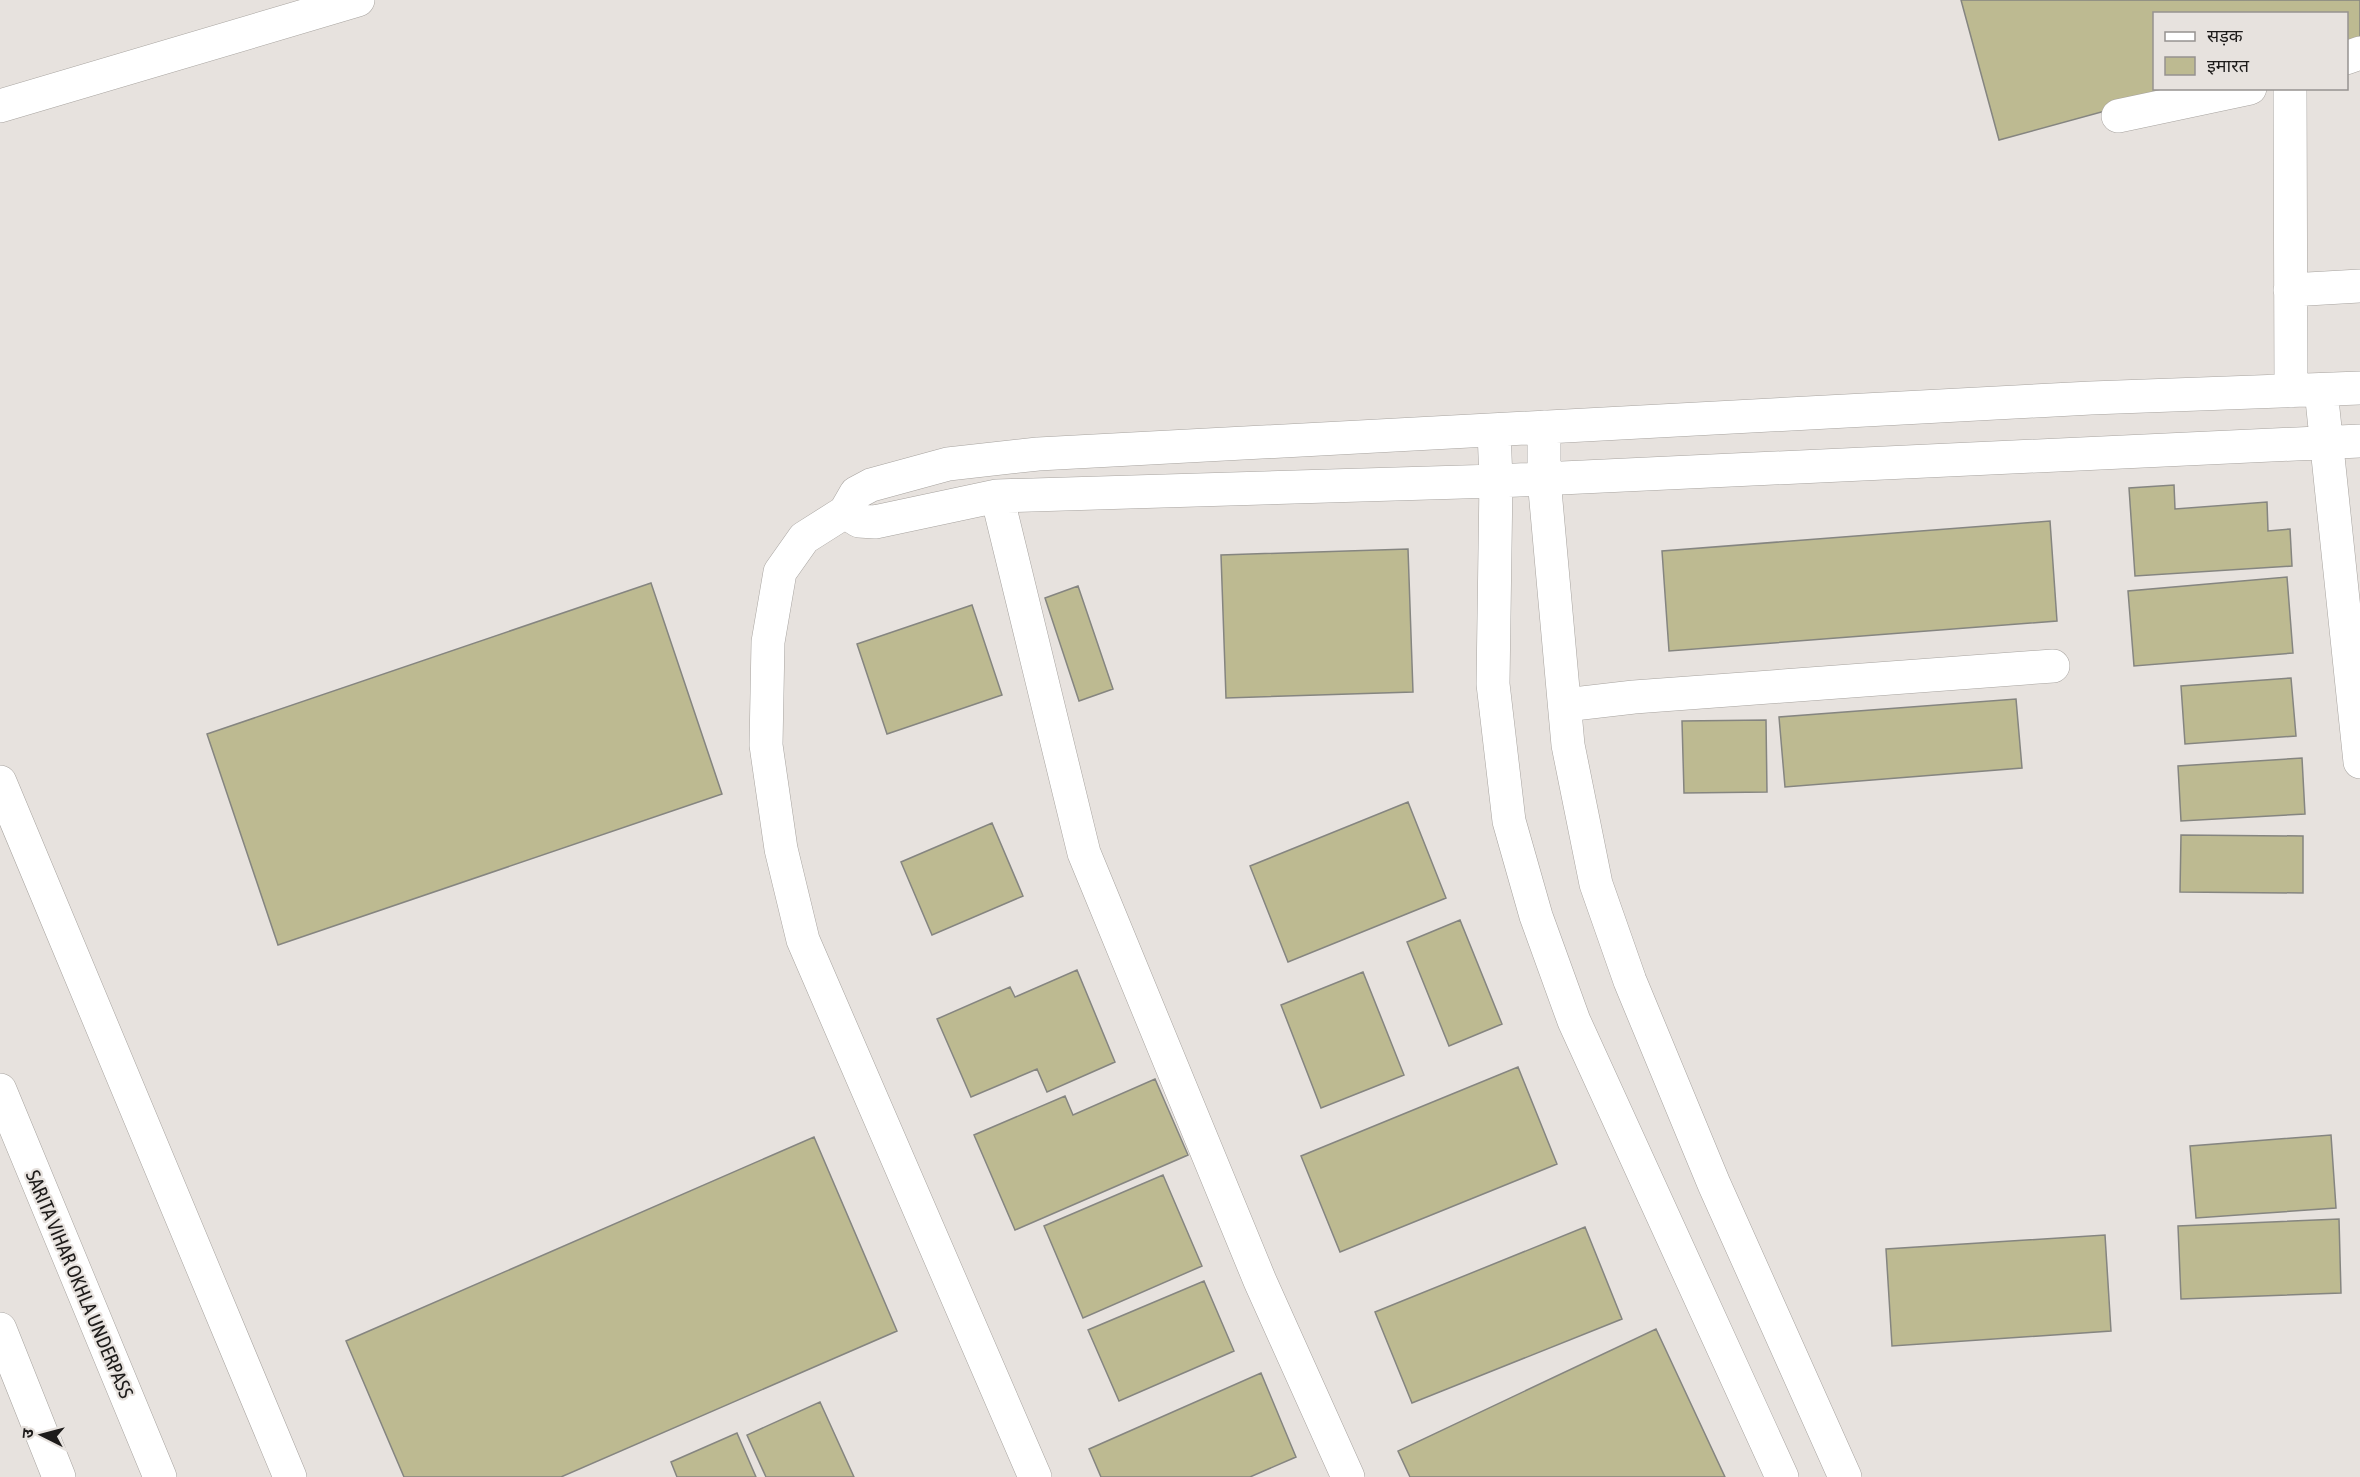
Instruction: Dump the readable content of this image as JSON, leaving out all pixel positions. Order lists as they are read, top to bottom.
{
  "streets": {
    "street": ["SARITA VIHAR OKHLA UNDERPASS"]
  },
  "legend": ["सड़क", "इमारत"],
  "north": "left"
}
